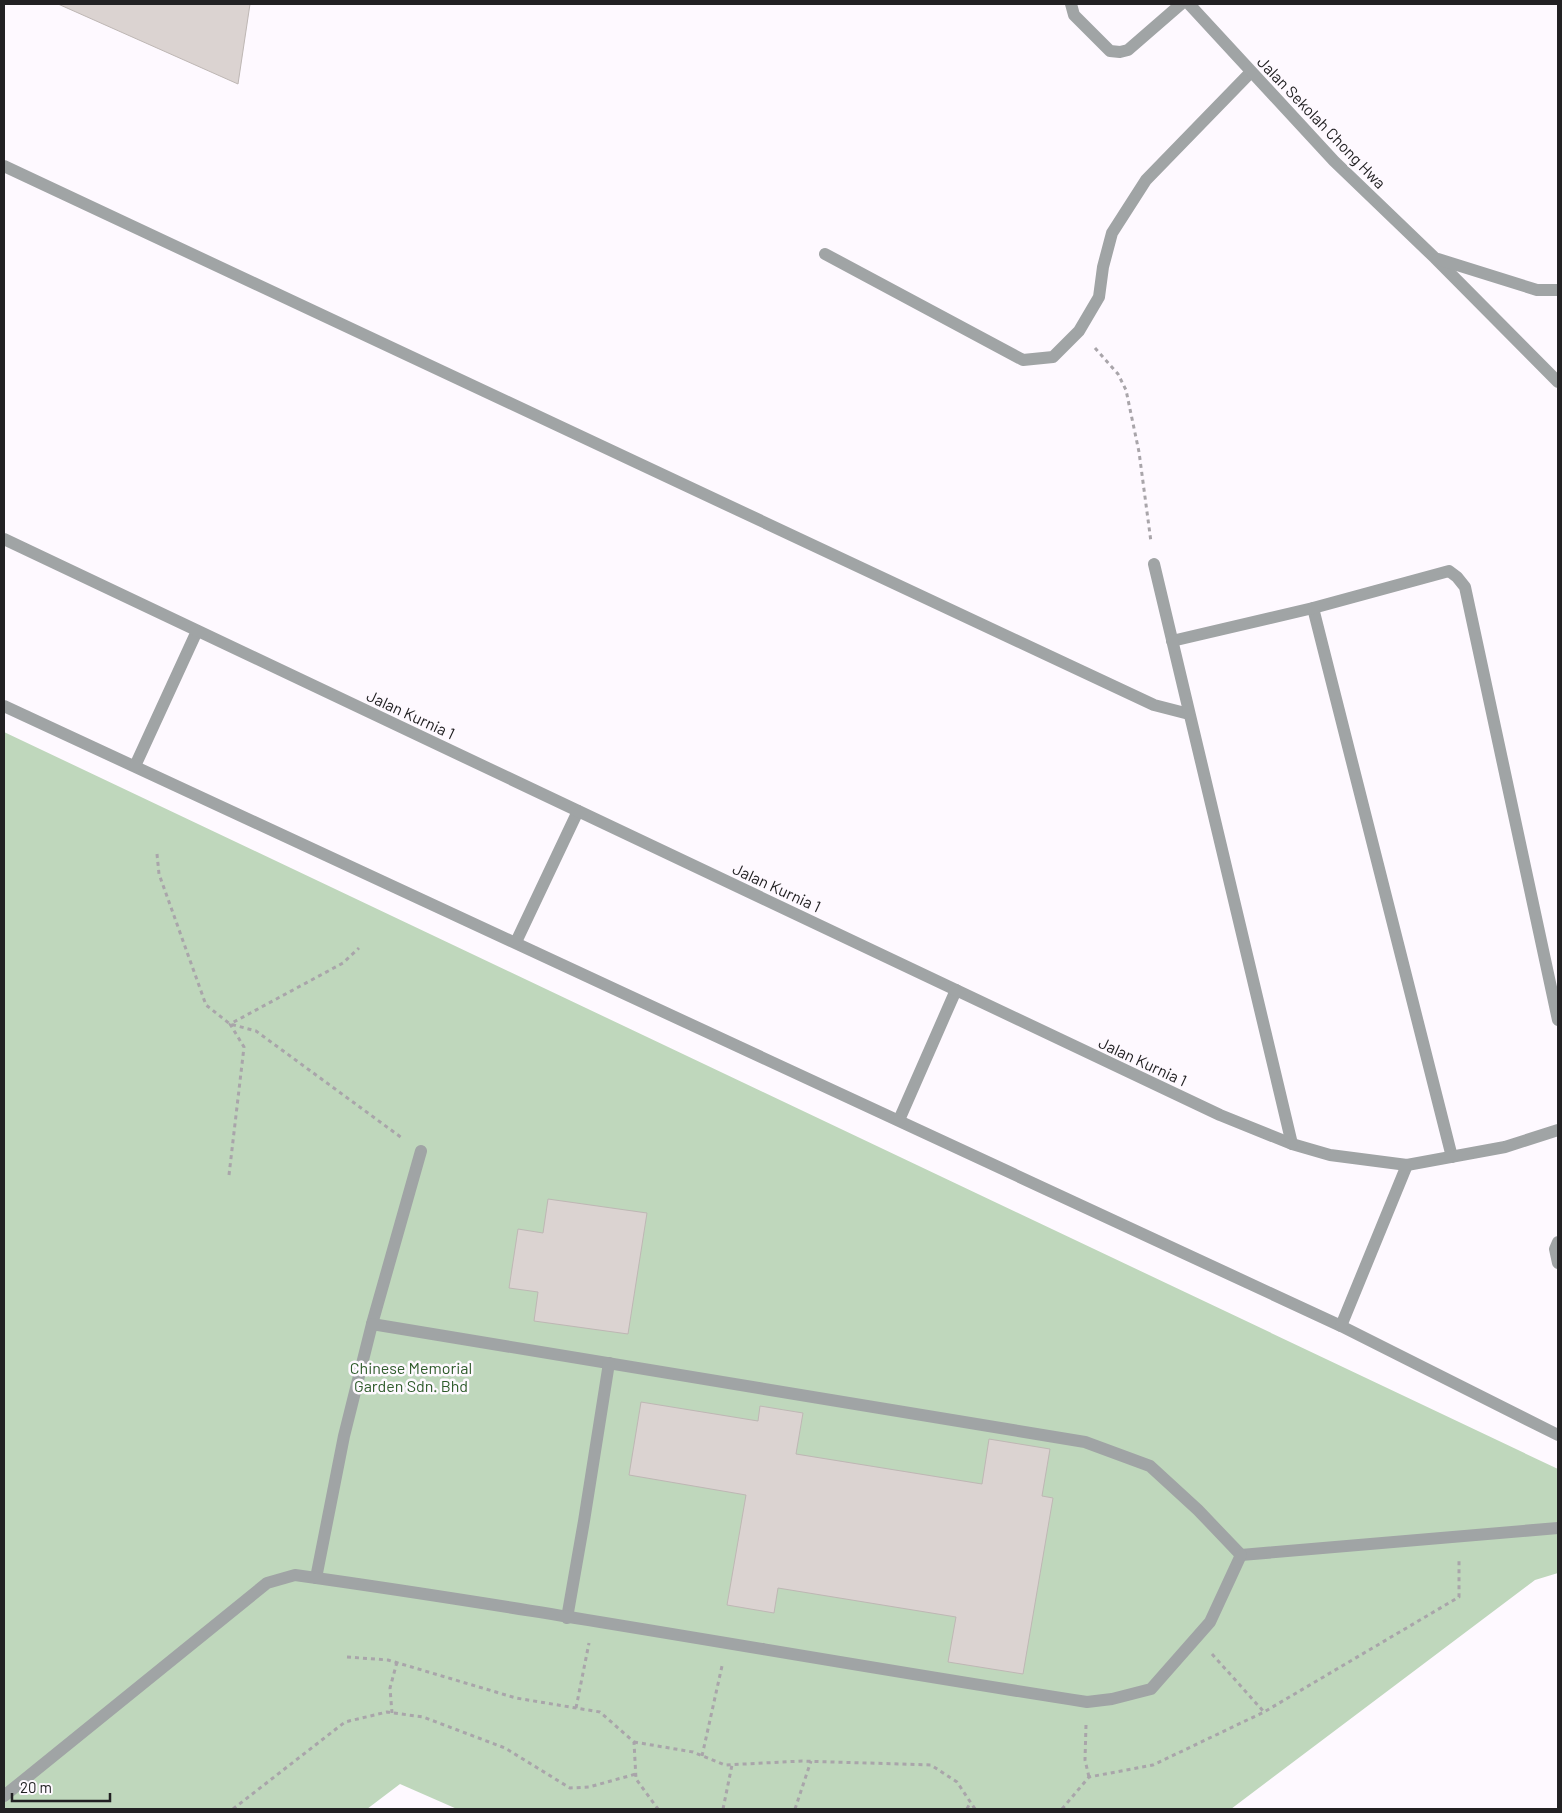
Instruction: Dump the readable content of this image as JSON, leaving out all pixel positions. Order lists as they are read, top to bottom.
{
  "streets": {
    "street": ["Jalan Sekolah Chong Hwa", "Jalan Kurnia 1"]
  },
  "parks": ["Chinese Memorial Garden Sdn. Bhd"],
  "scale_bar": "20 m"
}
